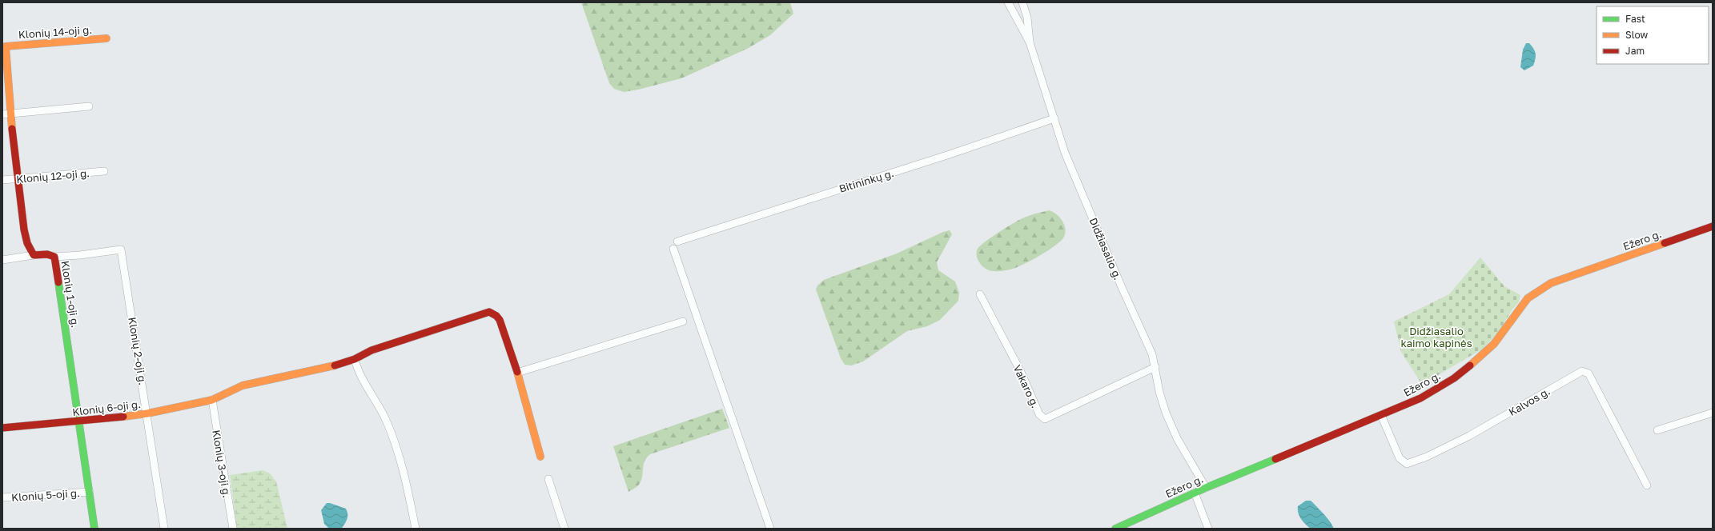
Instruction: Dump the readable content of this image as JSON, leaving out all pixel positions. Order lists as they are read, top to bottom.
{
  "streets": {
    "street": [
      "Klonių 14-oji g.",
      "Klonių 12-oji g.",
      "Bitininkų g.",
      "Ežero g.",
      "Didžiasalio g.",
      "Klonių 1-oji g.",
      "Klonių 2-oji g.",
      "Vakaro g.",
      "Kalvos g.",
      "Klonių 6-oji g.",
      "Klonių 3-oji g.",
      "Klonių 5-oji g."
    ]
  },
  "crossings": [
    ["Bitininkų g.", "Didžiasalio g."],
    ["Ežero g.", "Didžiasalio g."],
    ["Ežero g.", "Kalvos g."],
    ["Didžiasalio g.", "Vakaro g."],
    ["Klonių 1-oji g.", "Klonių 2-oji g."],
    ["Klonių 1-oji g.", "Klonių 6-oji g."],
    ["Klonių 1-oji g.", "Klonių 5-oji g."],
    ["Klonių 2-oji g.", "Klonių 6-oji g."],
    ["Klonių 6-oji g.", "Klonių 3-oji g."]
  ],
  "parks": ["Didžiasalio kaimo kapinės"],
  "legend": ["Fast", "Slow", "Jam"]
}
